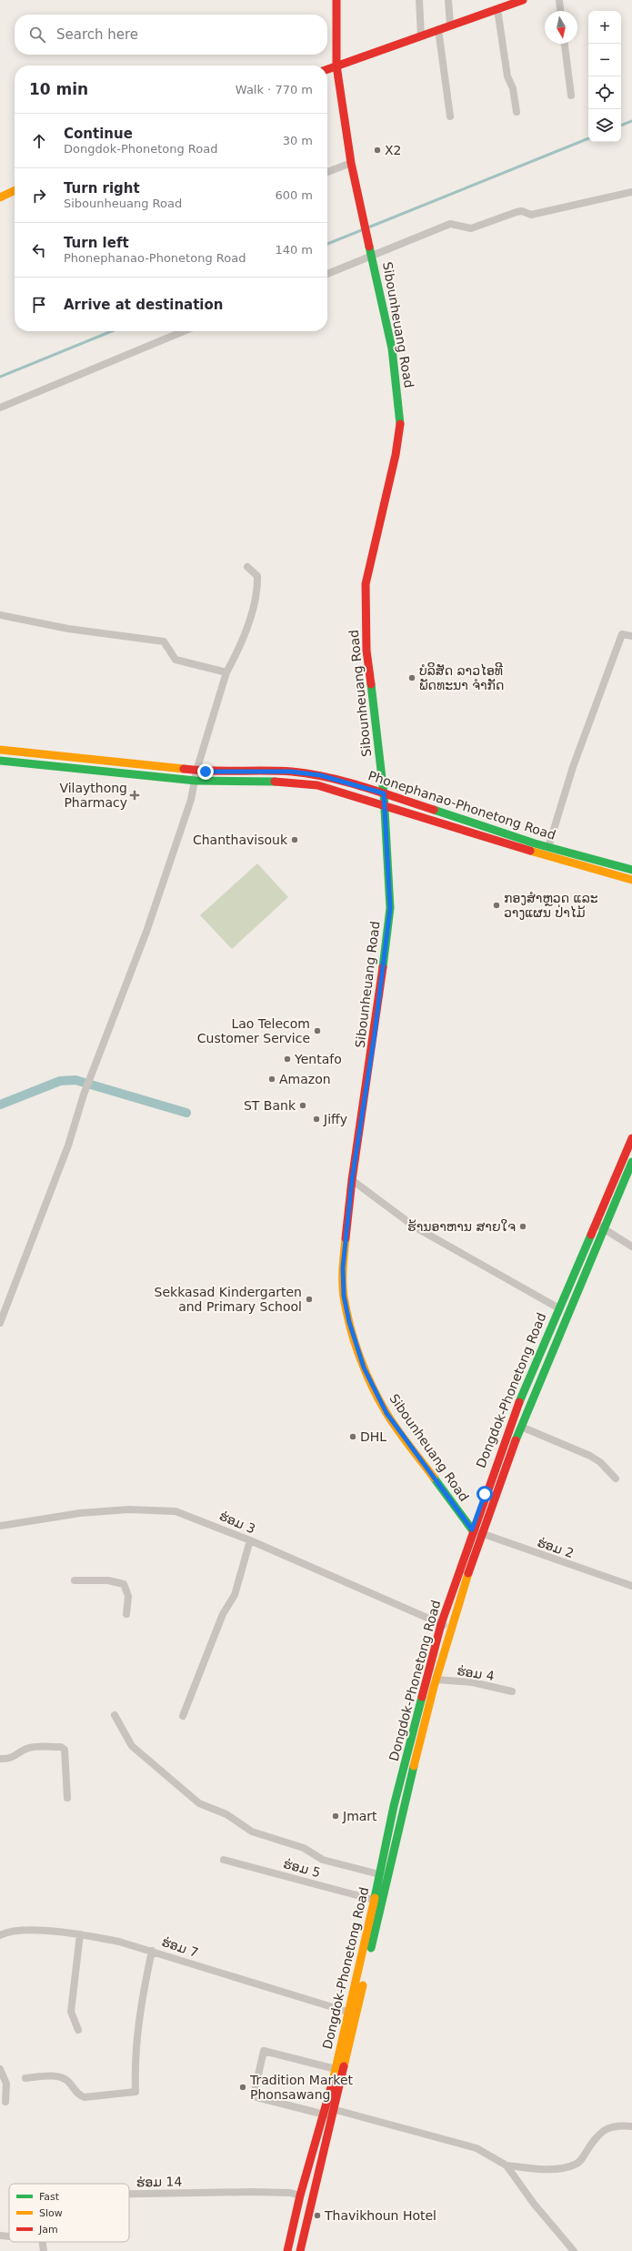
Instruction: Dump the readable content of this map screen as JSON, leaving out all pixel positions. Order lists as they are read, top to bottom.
{
  "streets": {
    "main road": ["Sibounheuang Road", "Phonephanao-Phonetong Road", "Dongdok-Phonetong Road"],
    "street": [
      "ຮ່ອມ 3",
      "ຮ່ອມ 2",
      "ຮ່ອມ 4",
      "ຮ່ອມ 5",
      "ຮ່ອມ 7",
      "ຮ່ອມ 14"
    ]
  },
  "crossings": [
    ["Sibounheuang Road", "Phonephanao-Phonetong Road"],
    ["Sibounheuang Road", "Dongdok-Phonetong Road"],
    ["Sibounheuang Road", "ຮ່ອມ 2"],
    ["Dongdok-Phonetong Road", "ຮ່ອມ 3"],
    ["Dongdok-Phonetong Road", "ຮ່ອມ 2"],
    ["Dongdok-Phonetong Road", "ຮ່ອມ 4"],
    ["Dongdok-Phonetong Road", "ຮ່ອມ 5"],
    ["Dongdok-Phonetong Road", "ຮ່ອມ 7"],
    ["Dongdok-Phonetong Road", "ຮ່ອມ 14"]
  ],
  "places": {
    "other": [
      "X2",
      "ບໍລິສັດ ລາວໄອທີ ພັດທະນາ ຈຳກັດ",
      "Chanthavisouk",
      "ກອງສໍາຫຼວດ ແລະ ວາງແຜນ ປ່າໄມ້",
      "Lao Telecom Customer Service",
      "Yentafo",
      "Amazon",
      "ST Bank",
      "Jiffy",
      "ຮ້ານອາຫານ ສາຍໃຈ",
      "Sekkasad Kindergarten and Primary School",
      "DHL",
      "Jmart",
      "Tradition Market Phonsawang",
      "Thavikhoun Hotel"
    ],
    "health": ["Vilaythong Pharmacy"]
  },
  "legend": ["Fast", "Slow", "Jam"],
  "north": "bottom",
  "page": {
    "map_buttons": ["+", "−"],
    "search": "Search here",
    "heading": ["10 min", "Walk · 770 m"],
    "list": [
      ["Continue", "Dongdok-Phonetong Road", "30 m"],
      ["Turn right", "Sibounheuang Road", "600 m"],
      ["Turn left", "Phonephanao-Phonetong Road", "140 m"],
      "Arrive at destination"
    ]
  }
}
